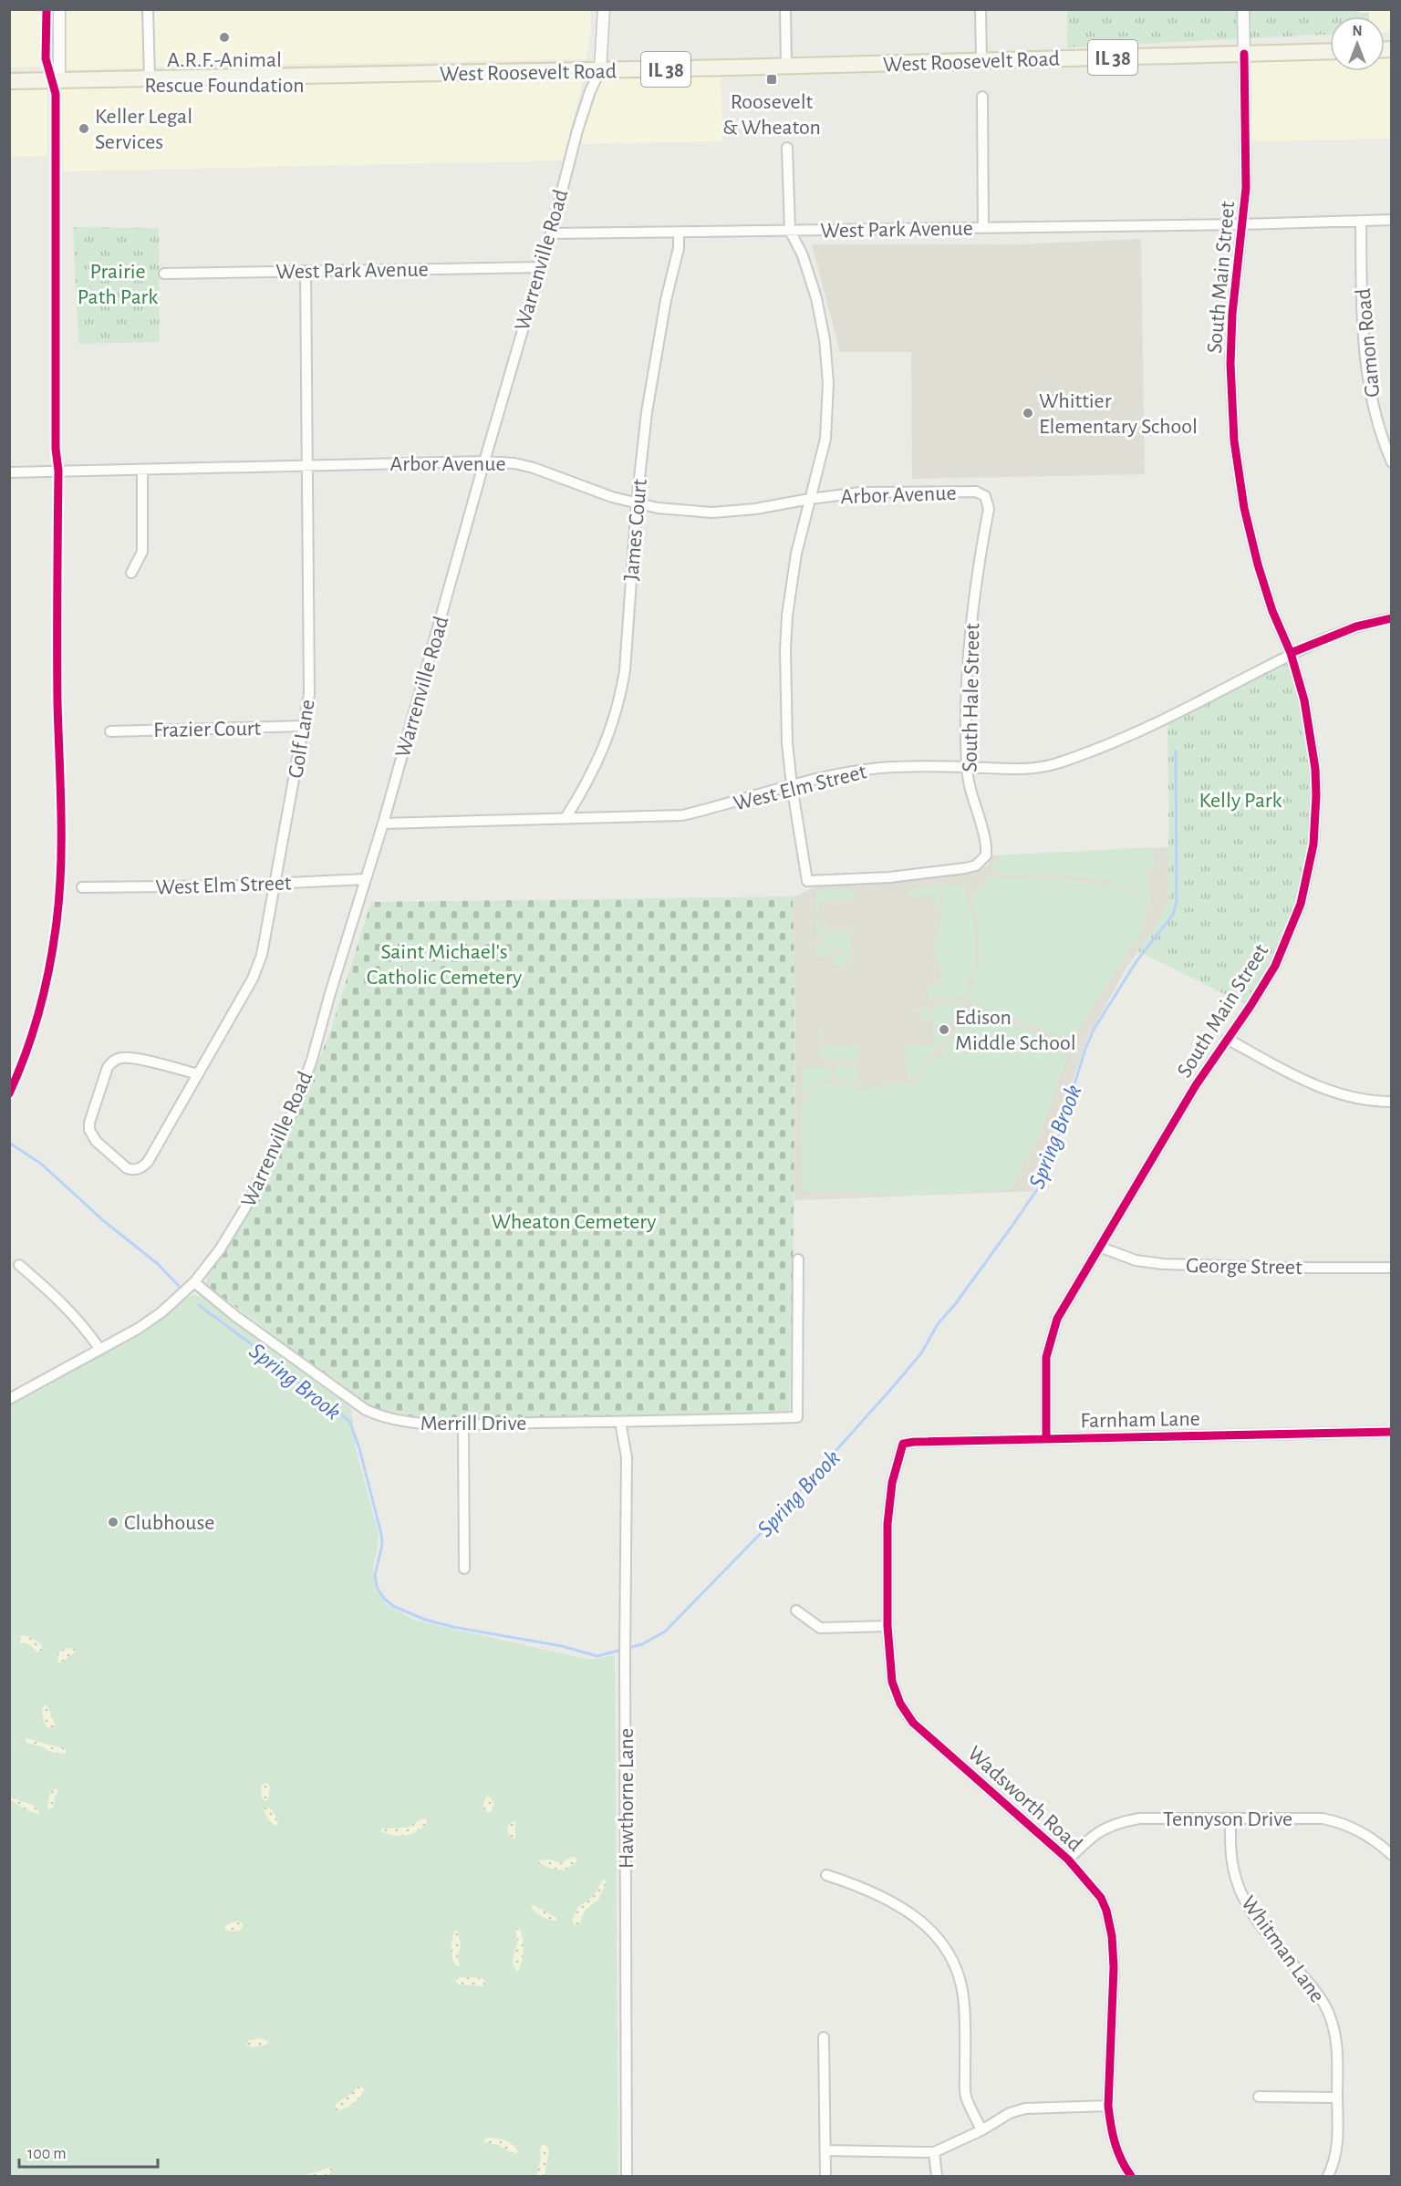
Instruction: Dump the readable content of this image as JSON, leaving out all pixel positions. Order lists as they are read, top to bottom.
{
  "streets": {
    "main road": ["IL 38", "West Roosevelt Road"],
    "street": [
      "West Park Avenue",
      "Warrenville Road",
      "South Main Street",
      "Gamon Road",
      "Arbor Avenue",
      "James Court",
      "South Hale Street",
      "Frazier Court",
      "Golf Lane",
      "West Elm Street",
      "George Street",
      "Farnham Lane",
      "Merrill Drive",
      "Hawthorne Lane",
      "Wadsworth Road",
      "Tennyson Drive",
      "Whitman Lane"
    ]
  },
  "crossings": [
    ["IL 38", "West Roosevelt Road"],
    ["IL 38", "South Main Street"],
    ["West Roosevelt Road", "Warrenville Road"],
    ["West Roosevelt Road", "South Main Street"],
    ["West Park Avenue", "Warrenville Road"],
    ["West Park Avenue", "South Main Street"],
    ["West Park Avenue", "Gamon Road"],
    ["West Park Avenue", "James Court"],
    ["West Park Avenue", "Golf Lane"],
    ["Warrenville Road", "Arbor Avenue"],
    ["Warrenville Road", "West Elm Street"],
    ["Warrenville Road", "Merrill Drive"],
    ["South Main Street", "West Elm Street"],
    ["South Main Street", "George Street"],
    ["South Main Street", "Farnham Lane"],
    ["Arbor Avenue", "James Court"],
    ["Arbor Avenue", "South Hale Street"],
    ["Arbor Avenue", "Golf Lane"],
    ["James Court", "West Elm Street"],
    ["South Hale Street", "West Elm Street"],
    ["Frazier Court", "Golf Lane"],
    ["Golf Lane", "West Elm Street"],
    ["Farnham Lane", "Wadsworth Road"],
    ["Merrill Drive", "Hawthorne Lane"],
    ["Wadsworth Road", "Tennyson Drive"],
    ["Tennyson Drive", "Whitman Lane"]
  ],
  "water": ["Spring Brook"],
  "parks": [
    "Prairie Path Park",
    "Kelly Park",
    "Saint Michael's Catholic Cemetery",
    "Wheaton Cemetery"
  ],
  "places": {
    "other": [
      "A.R.F.-Animal Rescue Foundation",
      "Keller Legal Services",
      "Whittier Elementary School",
      "Edison Middle School",
      "Clubhouse"
    ],
    "transit": ["Roosevelt & Wheaton"]
  },
  "scale_bar": "100 m",
  "north": "top"
}
